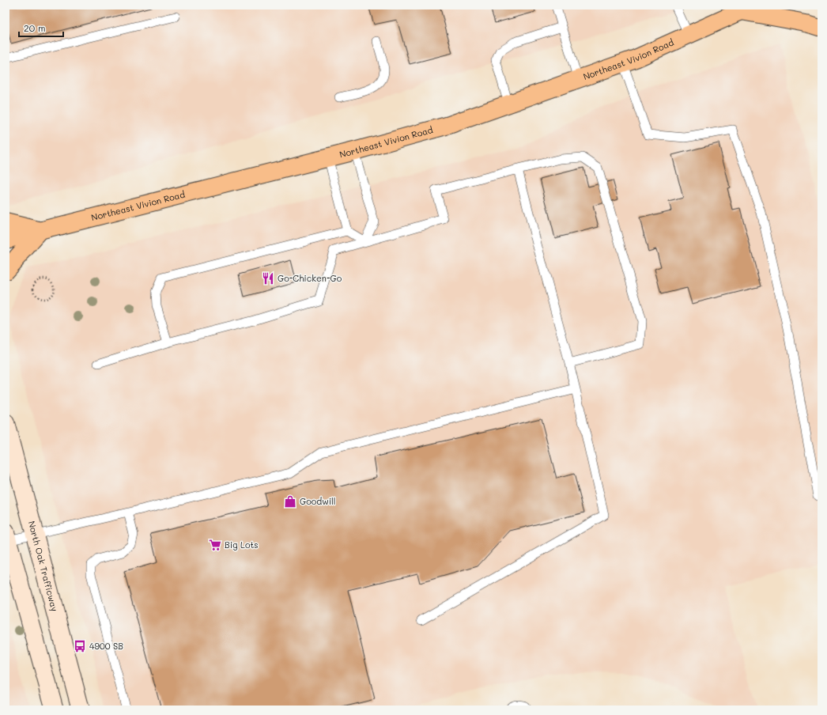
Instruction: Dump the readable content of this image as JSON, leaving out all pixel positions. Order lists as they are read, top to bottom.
{
  "streets": {
    "main road": ["Northeast Vivion Road", "North Oak Trafficway"]
  },
  "places": {
    "restaurant": ["Go-Chicken-Go"],
    "shop": ["Goodwill"],
    "supermarket": ["Big Lots"],
    "bus stop": ["4900 SB"]
  },
  "scale_bar": "20 m"
}
